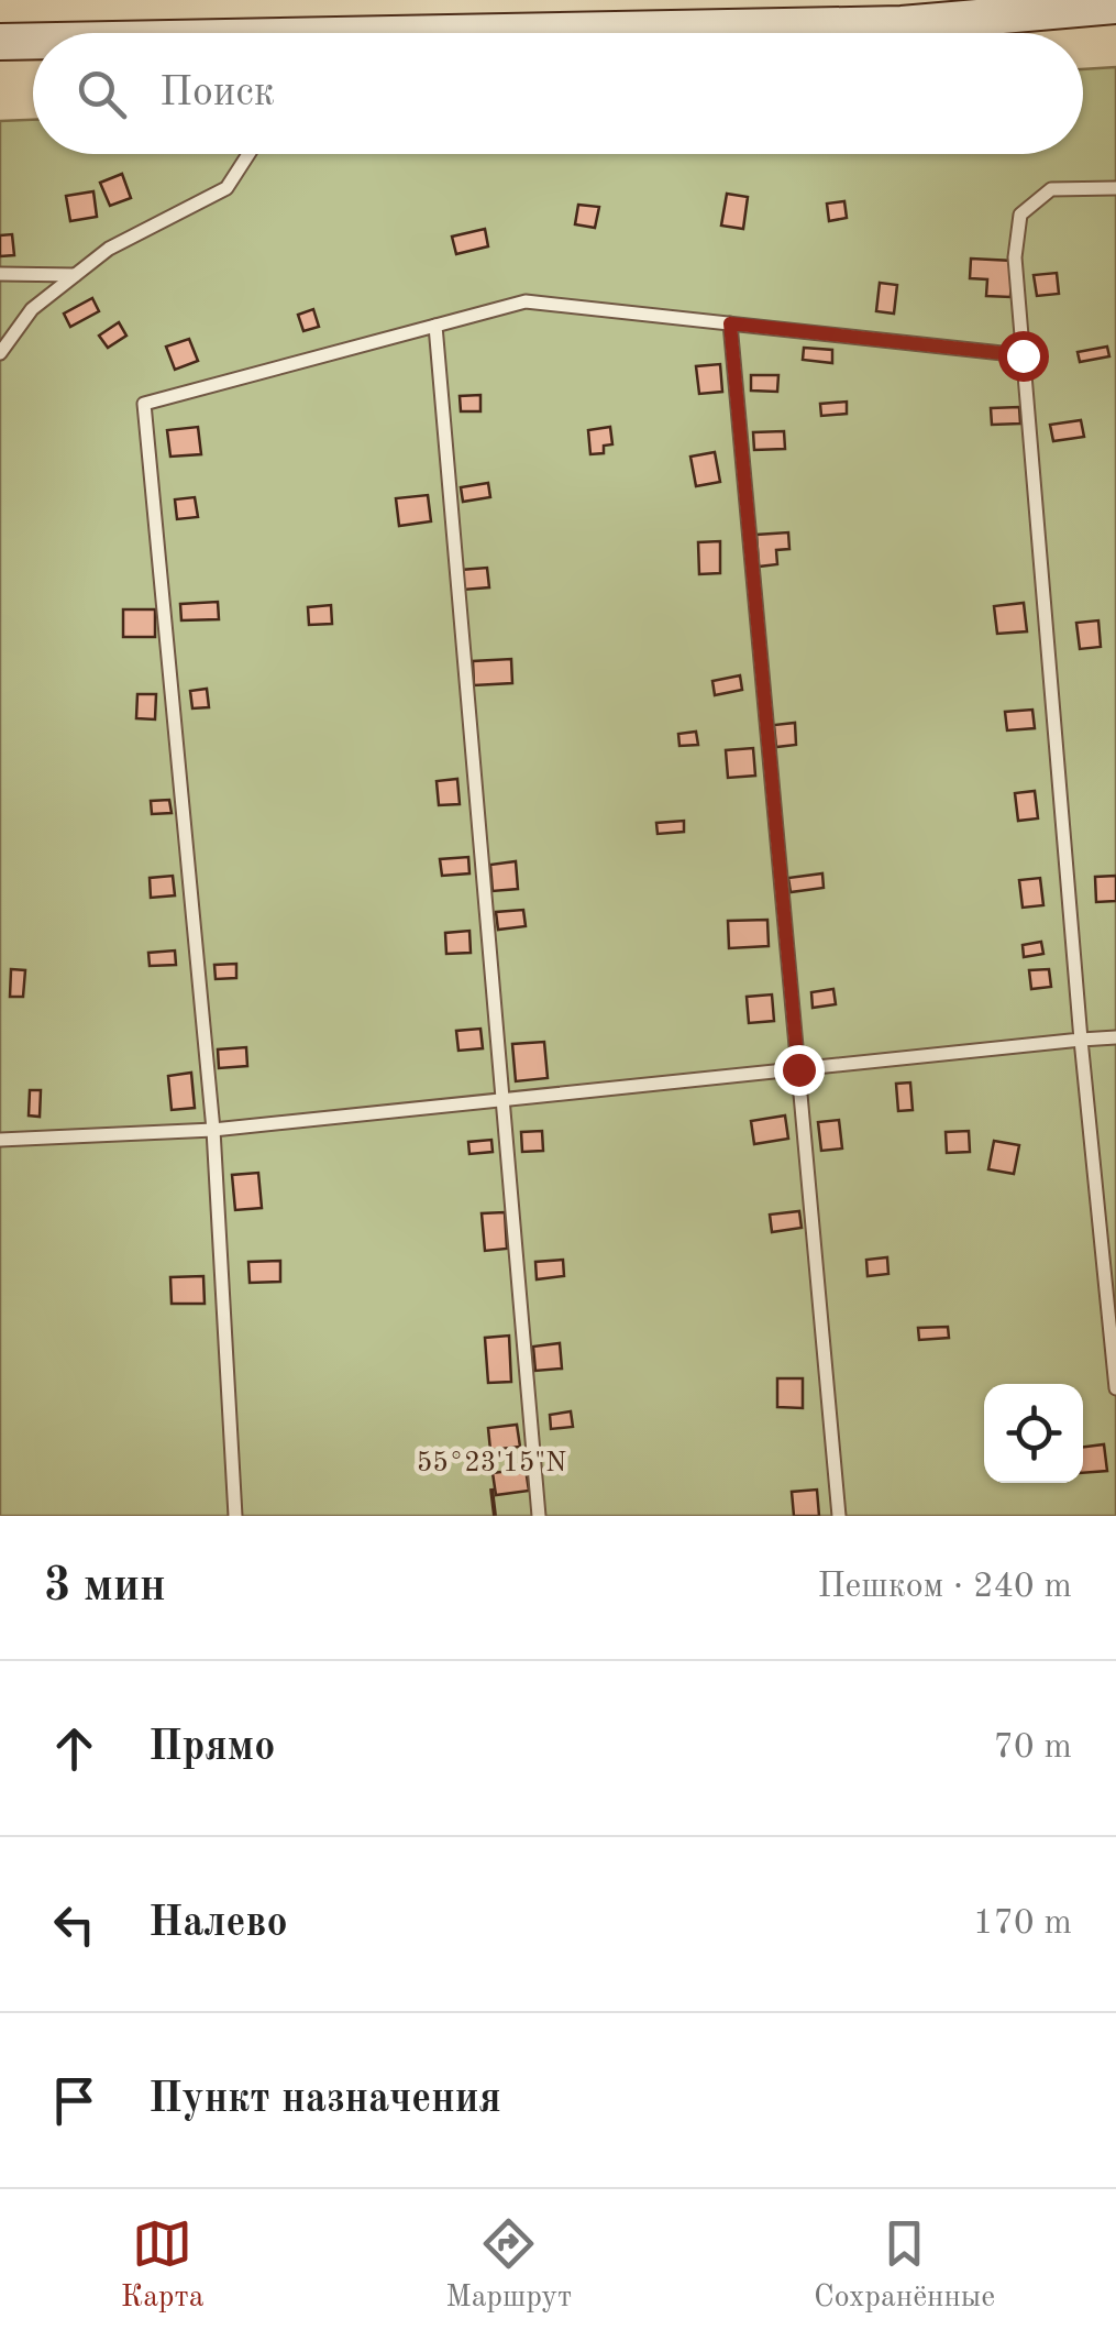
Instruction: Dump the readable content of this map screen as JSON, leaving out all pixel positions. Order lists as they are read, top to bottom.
{
  "page": {
    "search": "Поиск",
    "heading": ["3 мин", "Пешком · 240 m"],
    "list": [
      ["Прямо", "70 m"],
      ["Налево", "170 m"],
      "Пункт назначения"
    ],
    "nav": ["Карта", "Маршрут", "Сохранённые"]
  },
  "coordinates": ["55°23'15\"N"]
}
